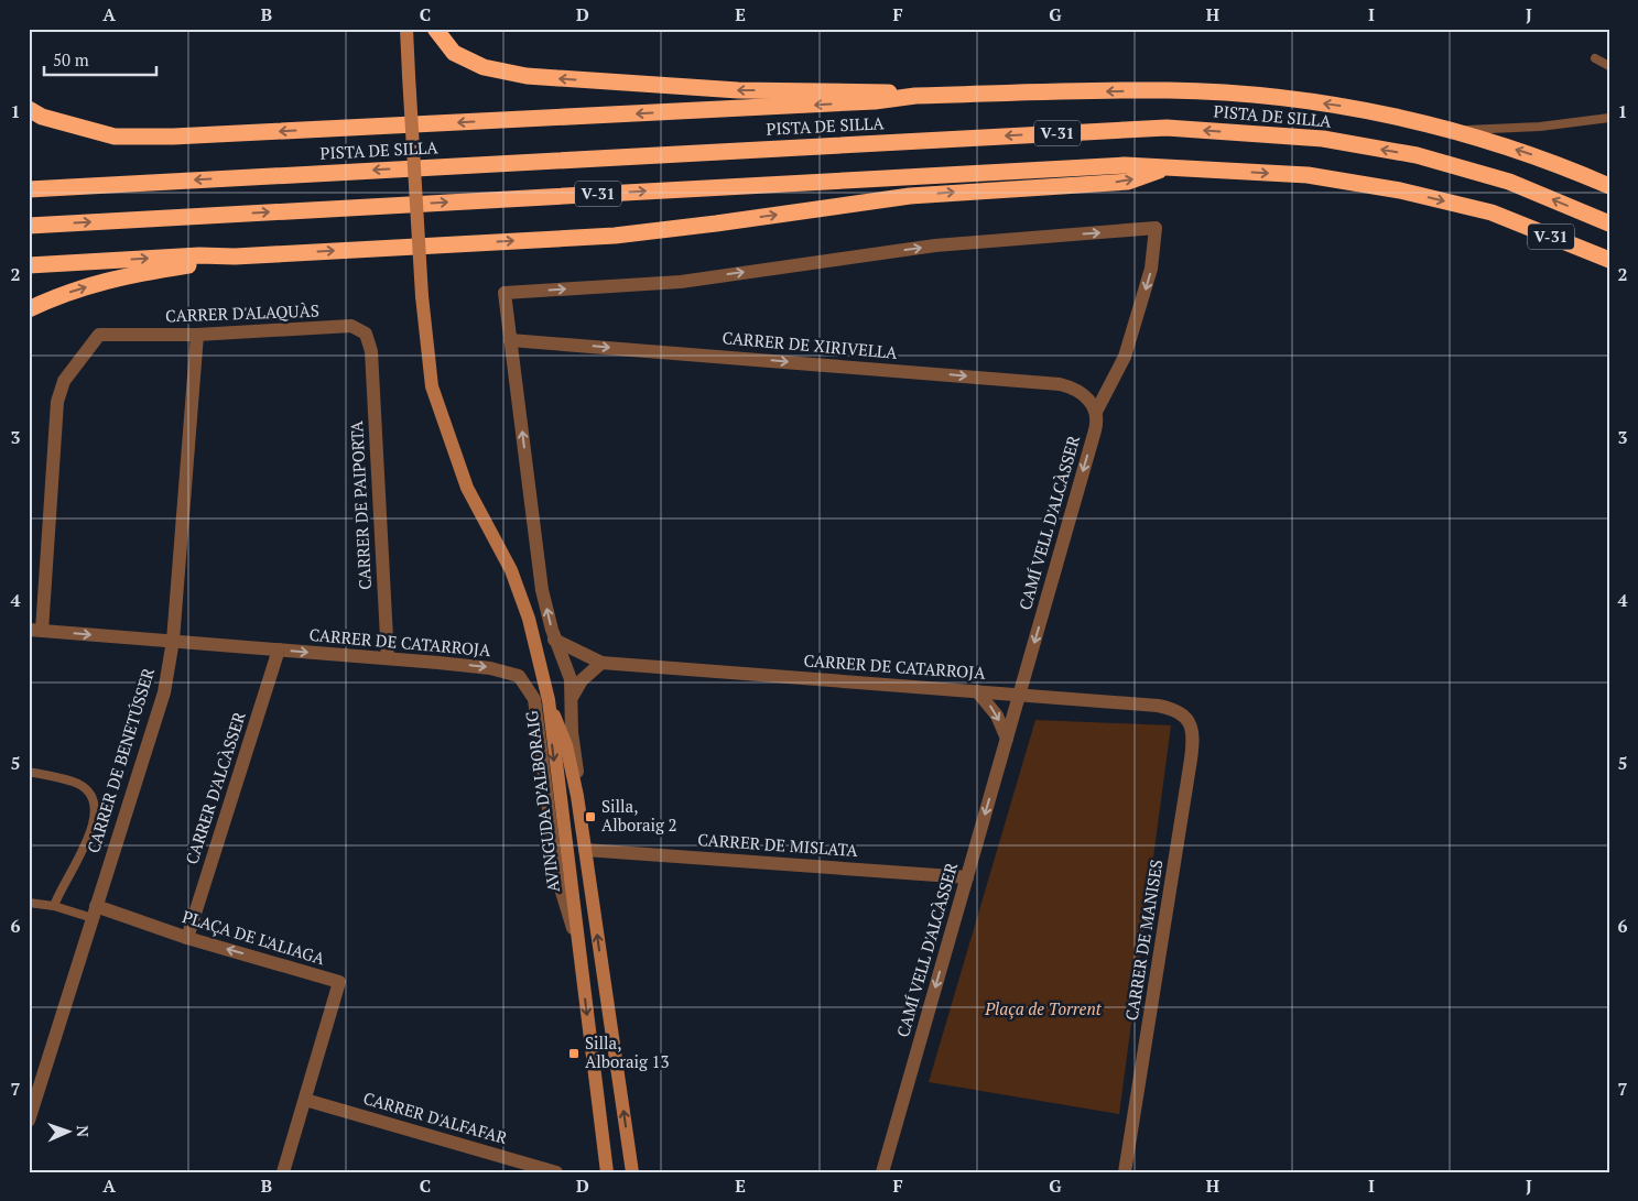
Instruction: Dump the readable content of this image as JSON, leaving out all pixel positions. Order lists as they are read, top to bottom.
{
  "streets": {
    "highway": ["PISTA DE SILLA", "V-31"],
    "street": [
      "CARRER D'ALAQUÀS",
      "CARRER DE XIRIVELLA",
      "CARRER DE PAIPORTA",
      "CAMÍ VELL D'ALCÀSSER",
      "CARRER DE CATARROJA",
      "CARRER DE BENETÚSSER",
      "CARRER D'ALCÀSSER",
      "AVINGUDA D’ALBORAIG",
      "CARRER DE MISLATA",
      "PLAÇA DE L'ALIAGA",
      "CARRER DE MANISES",
      "CARRER D'ALFAFAR"
    ]
  },
  "crossings": [
    ["CARRER D'ALAQUÀS", "CARRER DE PAIPORTA"],
    ["CARRER D'ALAQUÀS", "CARRER DE CATARROJA"],
    ["CARRER D'ALAQUÀS", "CARRER DE BENETÚSSER"],
    ["CARRER DE XIRIVELLA", "CAMÍ VELL D'ALCÀSSER"],
    ["CARRER DE PAIPORTA", "CARRER DE CATARROJA"],
    ["CAMÍ VELL D'ALCÀSSER", "CARRER DE CATARROJA"],
    ["CAMÍ VELL D'ALCÀSSER", "CARRER DE MISLATA"],
    ["CARRER DE CATARROJA", "CARRER DE BENETÚSSER"],
    ["CARRER DE CATARROJA", "CARRER D'ALCÀSSER"],
    ["CARRER DE CATARROJA", "AVINGUDA D’ALBORAIG"],
    ["CARRER DE CATARROJA", "CARRER DE MANISES"],
    ["CARRER DE BENETÚSSER", "PLAÇA DE L'ALIAGA"],
    ["CARRER D'ALCÀSSER", "PLAÇA DE L'ALIAGA"],
    ["AVINGUDA D’ALBORAIG", "CARRER DE MISLATA"],
    ["PLAÇA DE L'ALIAGA", "CARRER D'ALFAFAR"]
  ],
  "one_way": ["CARRER DE XIRIVELLA", "CARRER DE CATARROJA"],
  "parks": ["Plaça de Torrent"],
  "places": {
    "transit": ["Silla, Alboraig 2", "Silla, Alboraig 13"]
  },
  "scale_bar": "50 m",
  "north": "right",
  "grid": {
    "columns": [
      "A",
      "B",
      "C",
      "D",
      "E",
      "F",
      "G",
      "H",
      "I",
      "J"
    ],
    "rows": [
      "1",
      "2",
      "3",
      "4",
      "5",
      "6",
      "7"
    ]
  }
}
